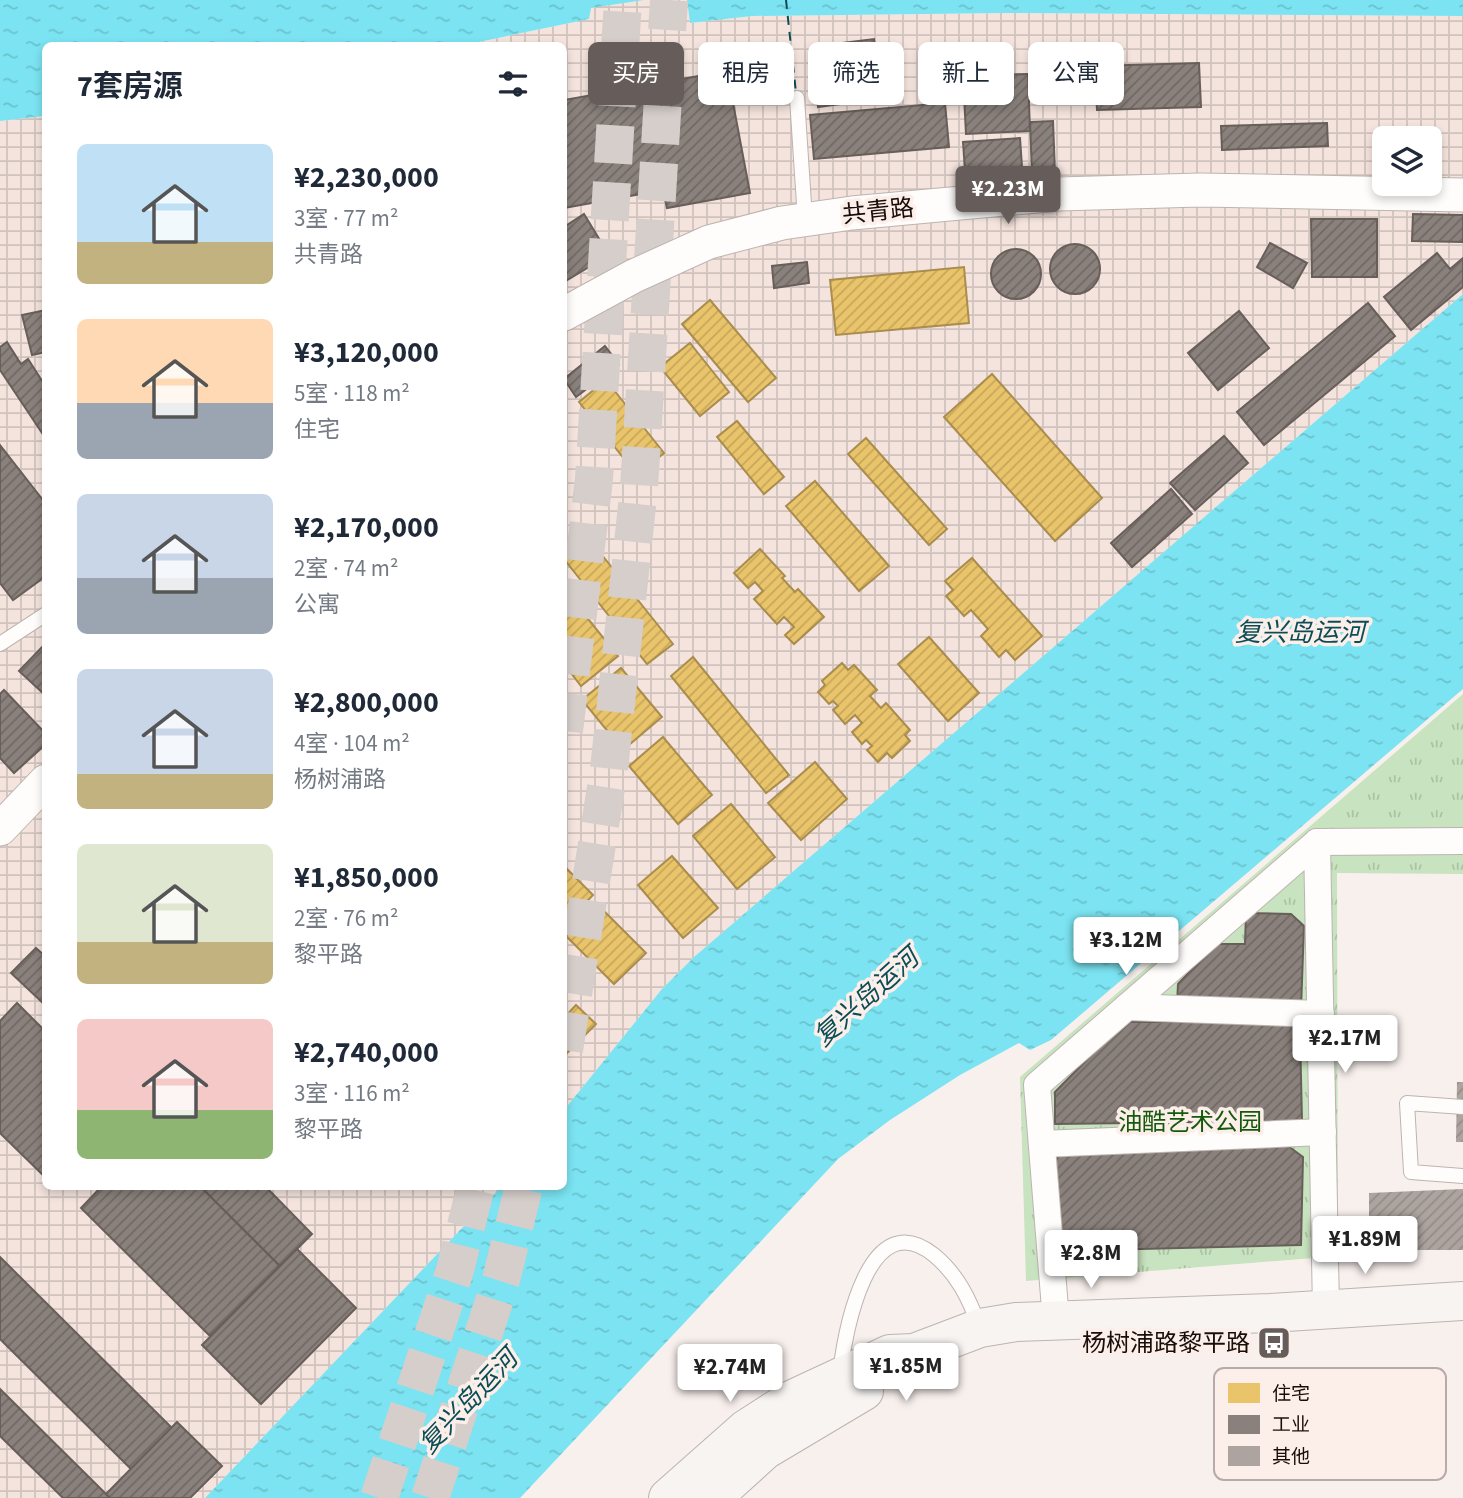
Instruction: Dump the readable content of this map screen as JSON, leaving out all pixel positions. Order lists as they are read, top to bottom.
{
  "streets": {
    "street": ["共青路"]
  },
  "water": ["复兴岛运河"],
  "parks": ["油酷艺术公园"],
  "places": {
    "bus stop": ["杨树浦路黎平路"]
  },
  "legend": ["住宅", "工业", "其他"],
  "page": {
    "chip": [
      "买房",
      "租房",
      "筛选",
      "新上",
      "公寓"
    ],
    "heading": "7套房源",
    "list": [
      {
        "name": "¥2,230,000",
        "note": "3室 · 77 m² · 共青路"
      },
      {
        "name": "¥3,120,000",
        "note": "5室 · 118 m² · 住宅"
      },
      {
        "name": "¥2,170,000",
        "note": "2室 · 74 m² · 公寓"
      },
      {
        "name": "¥2,800,000",
        "note": "4室 · 104 m² · 杨树浦路"
      },
      {
        "name": "¥1,850,000",
        "note": "2室 · 76 m² · 黎平路"
      },
      {
        "name": "¥2,740,000",
        "note": "3室 · 116 m² · 黎平路"
      }
    ],
    "price": [
      "¥2.23M",
      "¥3.12M",
      "¥2.17M",
      "¥1.89M",
      "¥2.8M",
      "¥1.85M",
      "¥2.74M"
    ]
  }
}
